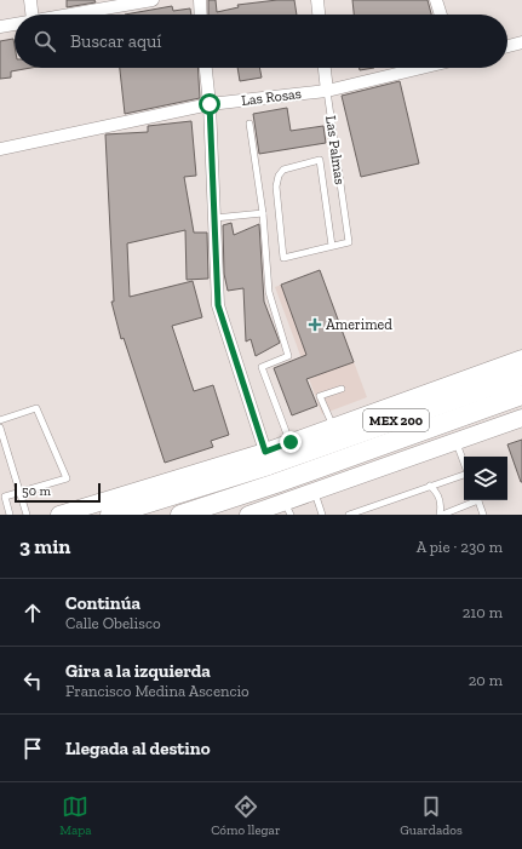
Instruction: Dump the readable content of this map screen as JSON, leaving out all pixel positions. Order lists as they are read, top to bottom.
{
  "streets": {
    "highway": ["MEX 200"],
    "street": ["Las Rosas", "Las Palmas"]
  },
  "crossings": [
    ["Las Rosas", "Las Palmas"]
  ],
  "places": {
    "health": ["Amerimed"]
  },
  "scale_bar": "50 m",
  "page": {
    "search": "Buscar aquí",
    "scale": "50 m",
    "heading": ["3 min", "A pie · 230 m"],
    "list": [
      ["Continúa", "Calle Obelisco", "210 m"],
      ["Gira a la izquierda", "Francisco Medina Ascencio", "20 m"],
      "Llegada al destino"
    ],
    "nav": ["Mapa", "Cómo llegar", "Guardados"]
  }
}
